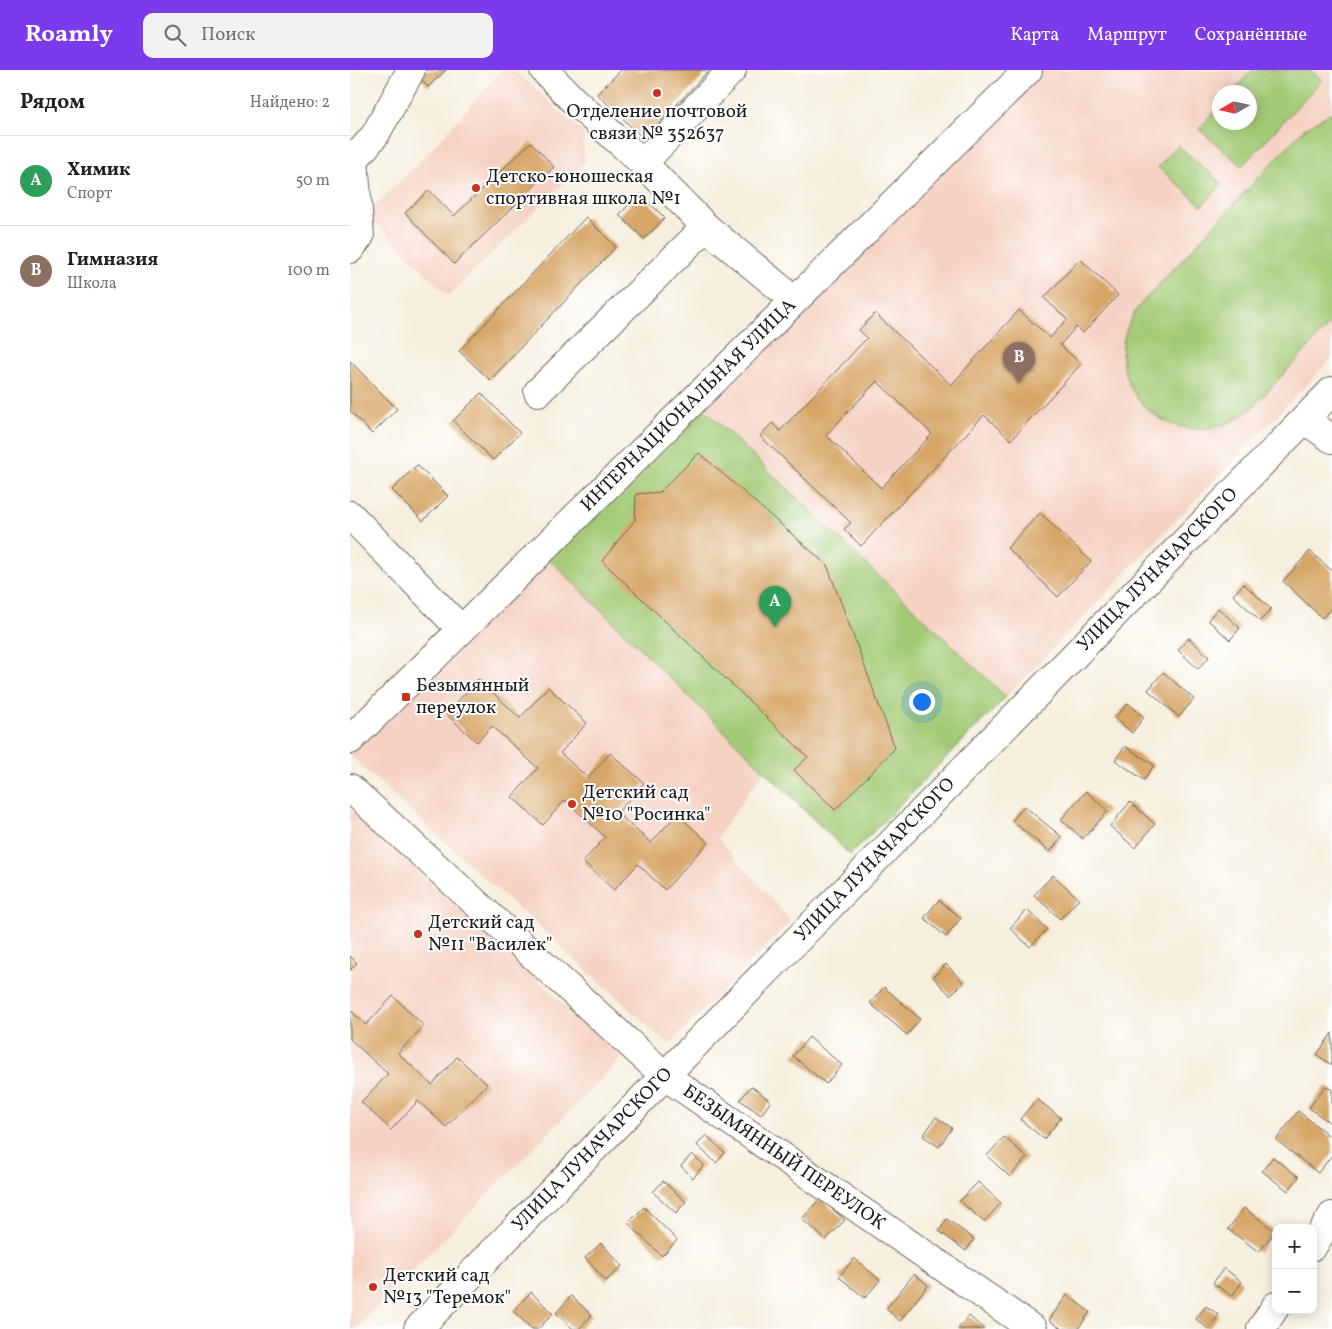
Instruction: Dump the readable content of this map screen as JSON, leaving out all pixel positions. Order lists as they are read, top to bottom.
{
  "streets": {
    "street": ["ИНТЕРНАЦИОНАЛЬНАЯ УЛИЦА", "УЛИЦА ЛУНАЧАРСКОГО", "БЕЗЫМЯННЫЙ ПЕРЕУЛОК"]
  },
  "crossings": [
    ["УЛИЦА ЛУНАЧАРСКОГО", "БЕЗЫМЯННЫЙ ПЕРЕУЛОК"]
  ],
  "places": {
    "other": [
      "Отделение почтовой связи № 352637",
      "Детско-юношеская спортивная школа №1",
      "Детский сад №10 \"Росинка\"",
      "Детский сад №11 \"Василек\"",
      "Детский сад №13 \"Теремок\""
    ],
    "transit": ["Безымянный переулок"]
  },
  "north": "left",
  "page": {
    "header": "Roamly",
    "search": "Поиск",
    "nav": ["Карта", "Маршрут", "Сохранённые"],
    "heading": ["Рядом", "Найдено: 2"],
    "list": [
      {
        "mark": "A",
        "name": "Химик",
        "note": "Спорт",
        "value": "50 m"
      },
      {
        "mark": "B",
        "name": "Гимназия",
        "note": "Школа",
        "value": "100 m"
      }
    ],
    "pins": ["B", "A"],
    "map_buttons": ["+", "−"]
  }
}
